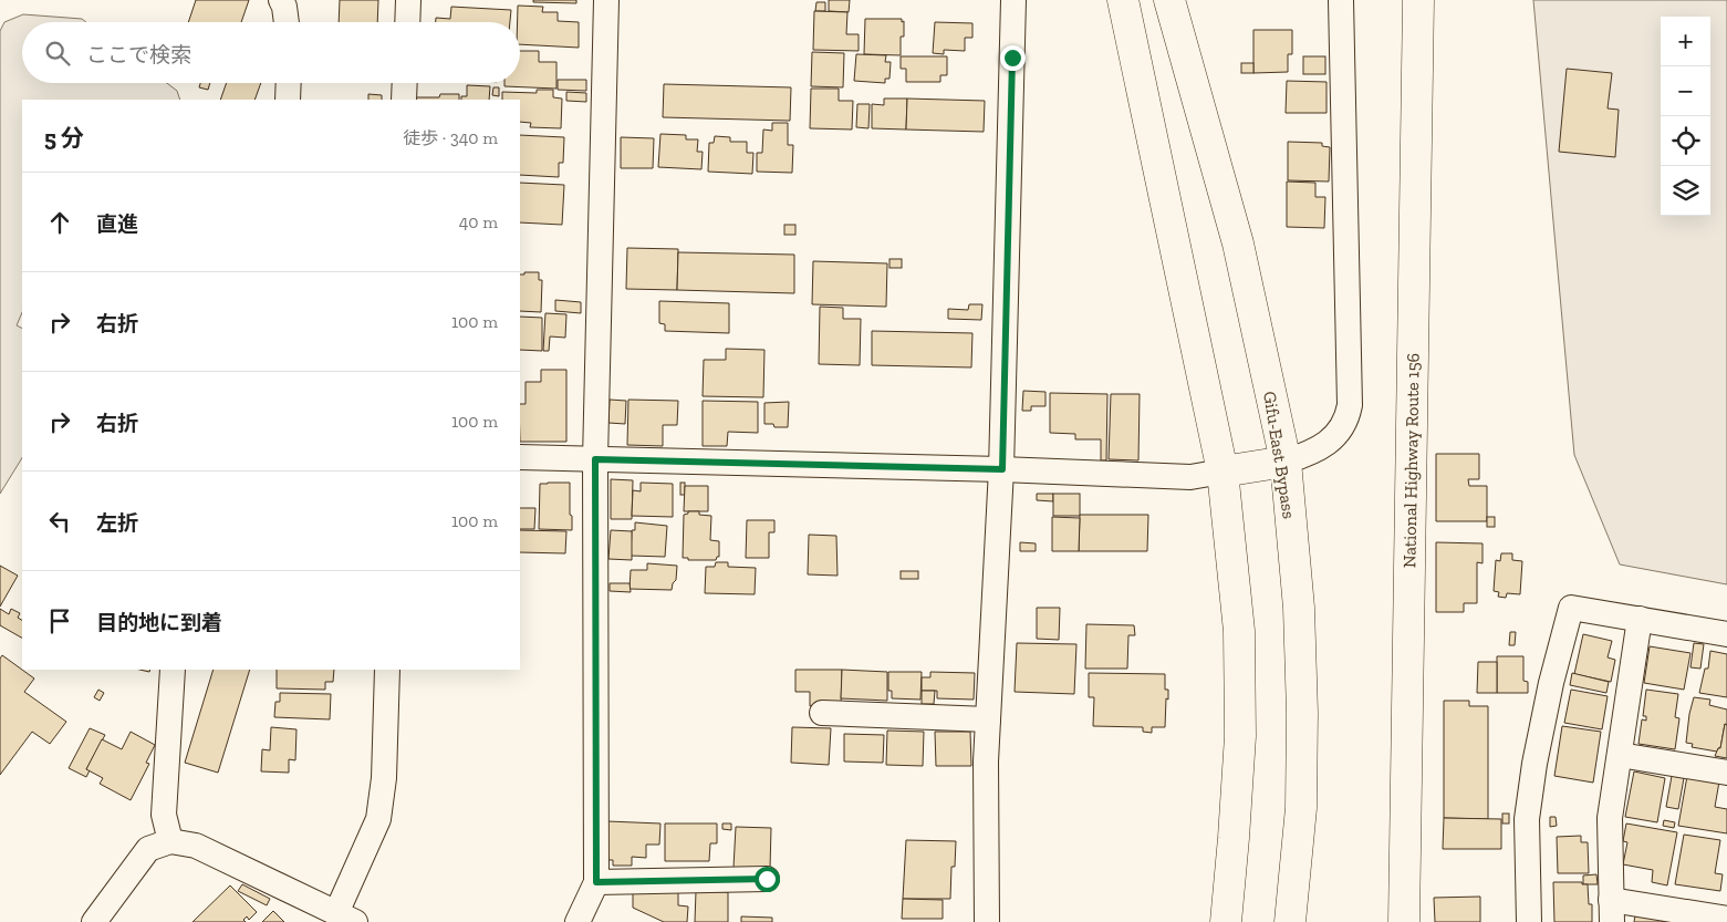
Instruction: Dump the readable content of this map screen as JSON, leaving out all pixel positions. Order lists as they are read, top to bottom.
{
  "streets": {
    "highway": ["Gifu-East Bypass", "National Highway Route 156"]
  },
  "page": {
    "map_buttons": ["+", "−"],
    "search": "ここで検索",
    "heading": ["5 分", "徒歩 · 340 m"],
    "list": [
      ["直進", "40 m"],
      ["右折", "100 m"],
      ["右折", "100 m"],
      ["左折", "100 m"],
      "目的地に到着"
    ]
  }
}
